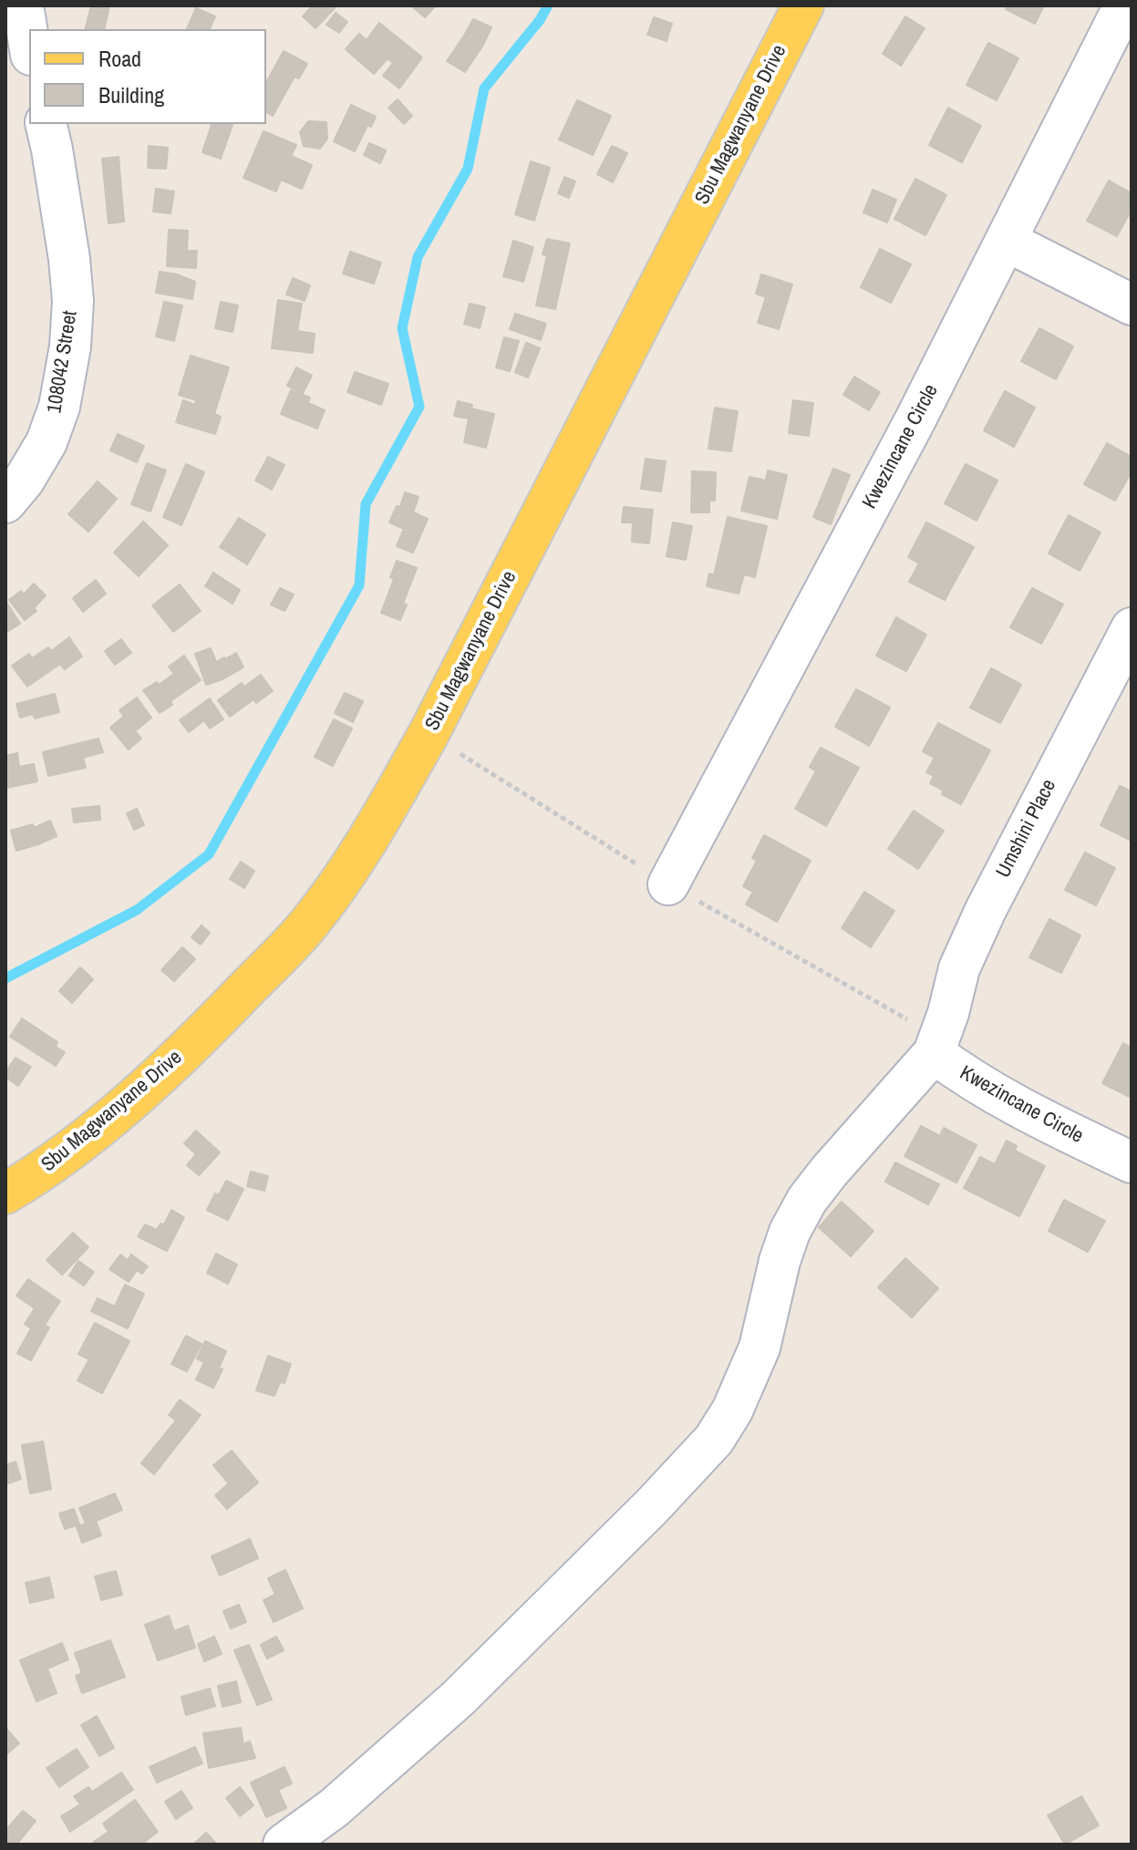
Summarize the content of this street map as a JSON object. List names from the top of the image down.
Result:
{
  "streets": {
    "main road": ["Sbu Magwanyane Drive"],
    "street": ["108042 Street", "Kwezincane Circle", "Umshini Place"]
  },
  "crossings": [
    ["Kwezincane Circle", "Umshini Place"]
  ],
  "legend": ["Road", "Building"]
}
